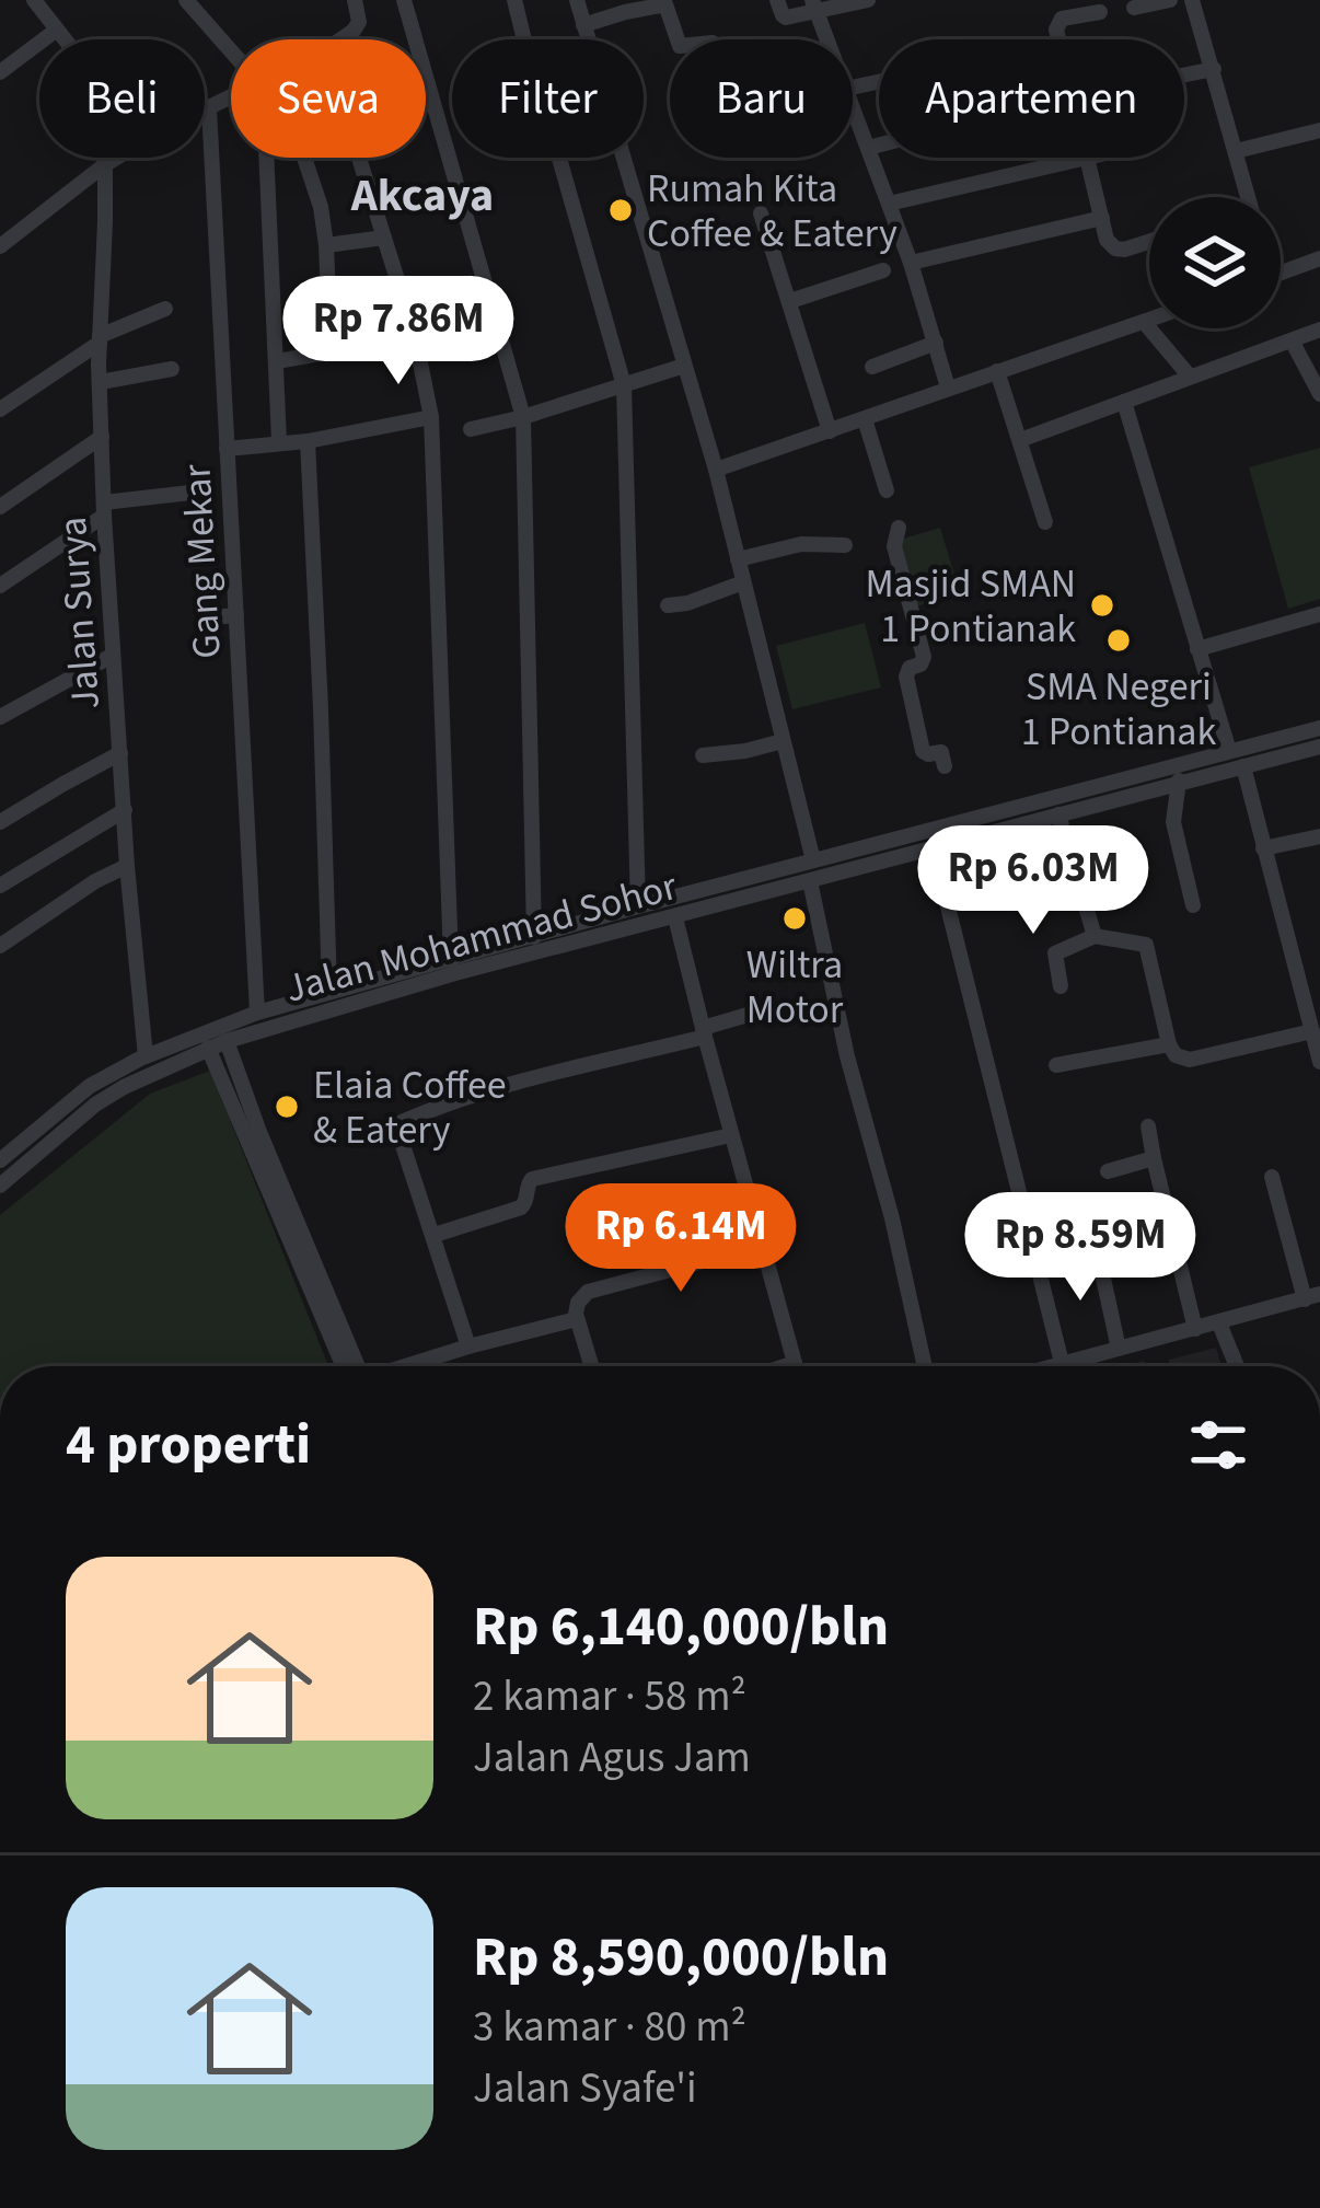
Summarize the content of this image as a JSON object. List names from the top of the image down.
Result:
{
  "streets": {
    "street": ["Gang Mekar", "Jalan Surya", "Jalan Mohammad Sohor"]
  },
  "crossings": [
    ["Gang Mekar", "Jalan Mohammad Sohor"],
    ["Jalan Surya", "Jalan Mohammad Sohor"]
  ],
  "districts": ["Akcaya"],
  "places": [
    "Rumah Kita Coffee & Eatery",
    "Masjid SMAN 1 Pontianak",
    "SMA Negeri 1 Pontianak",
    "Wiltra Motor",
    "Elaia Coffee & Eatery"
  ],
  "page": {
    "chip": [
      "Beli",
      "Sewa",
      "Filter",
      "Baru",
      "Apartemen"
    ],
    "price": [
      "Rp 7.86M",
      "Rp 6.03M",
      "Rp 6.14M",
      "Rp 8.59M"
    ],
    "heading": "4 properti",
    "list": [
      {
        "name": "Rp 6,140,000/bln",
        "note": "2 kamar · 58 m² · Jalan Agus Jam"
      },
      {
        "name": "Rp 8,590,000/bln",
        "note": "3 kamar · 80 m² · Jalan Syafe'i"
      }
    ]
  }
}
